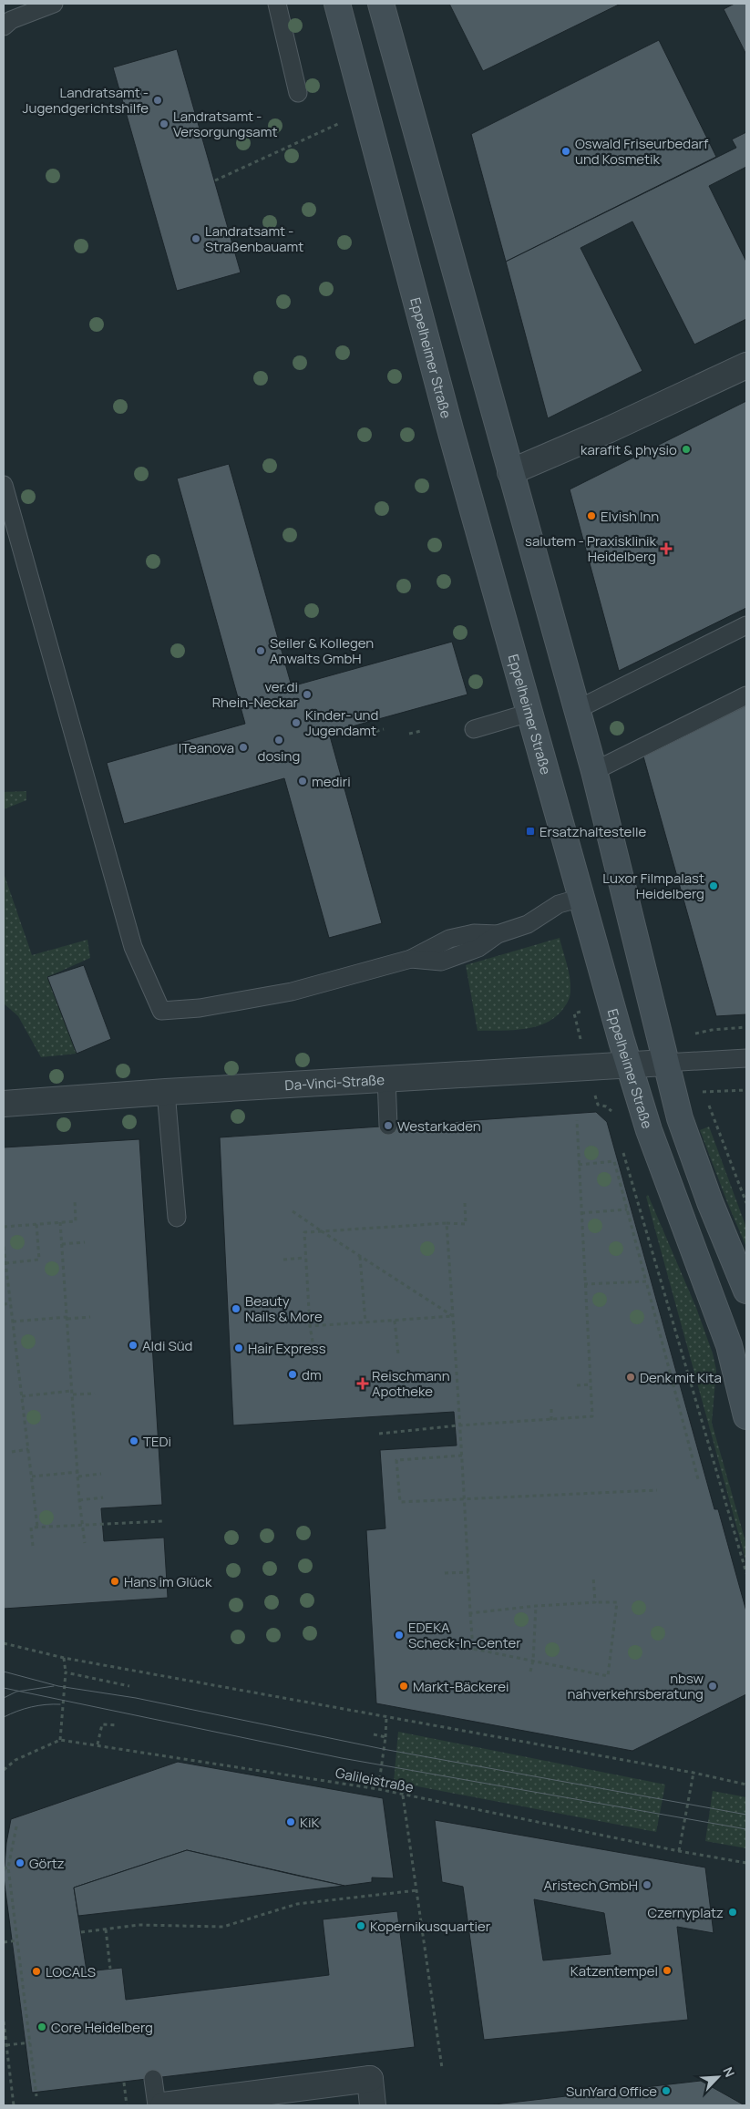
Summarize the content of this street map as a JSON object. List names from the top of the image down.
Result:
{
  "streets": {
    "main road": ["Eppelheimer Straße"],
    "street": ["Da-Vinci-Straße"],
    "path": ["Galileistraße"]
  },
  "crossings": [
    ["Eppelheimer Straße", "Da-Vinci-Straße"]
  ],
  "places": {
    "other": [
      "Landratsamt - Jugendgerichtshilfe",
      "Landratsamt - Versorgungsamt",
      "Oswald Friseurbedarf und Kosmetik",
      "Landratsamt - Straßenbauamt",
      "karafit & physio",
      "Elvish Inn",
      "Seiler & Kollegen Anwalts GmbH",
      "ver.di Rhein-Neckar",
      "Kinder- und Jugendamt",
      "dosing",
      "ITeanova",
      "mediri",
      "Luxor Filmpalast Heidelberg",
      "Westarkaden",
      "Beauty Nails & More",
      "Aldi Süd",
      "Hair Express",
      "dm",
      "Denk mit Kita",
      "TEDi",
      "Hans im Glück",
      "EDEKA Scheck-In-Center",
      "Markt-Bäckerei",
      "nbsw nahverkehrsberatung",
      "KiK",
      "Görtz",
      "Aristech GmbH",
      "Czernyplatz",
      "Kopernikusquartier",
      "Katzentempel",
      "LOCALS",
      "Core Heidelberg",
      "SunYard Office"
    ],
    "health": ["salutem - Praxisklinik Heidelberg", "Reischmann Apotheke"],
    "transit": ["Ersatzhaltestelle"]
  },
  "north": "top right"
}
